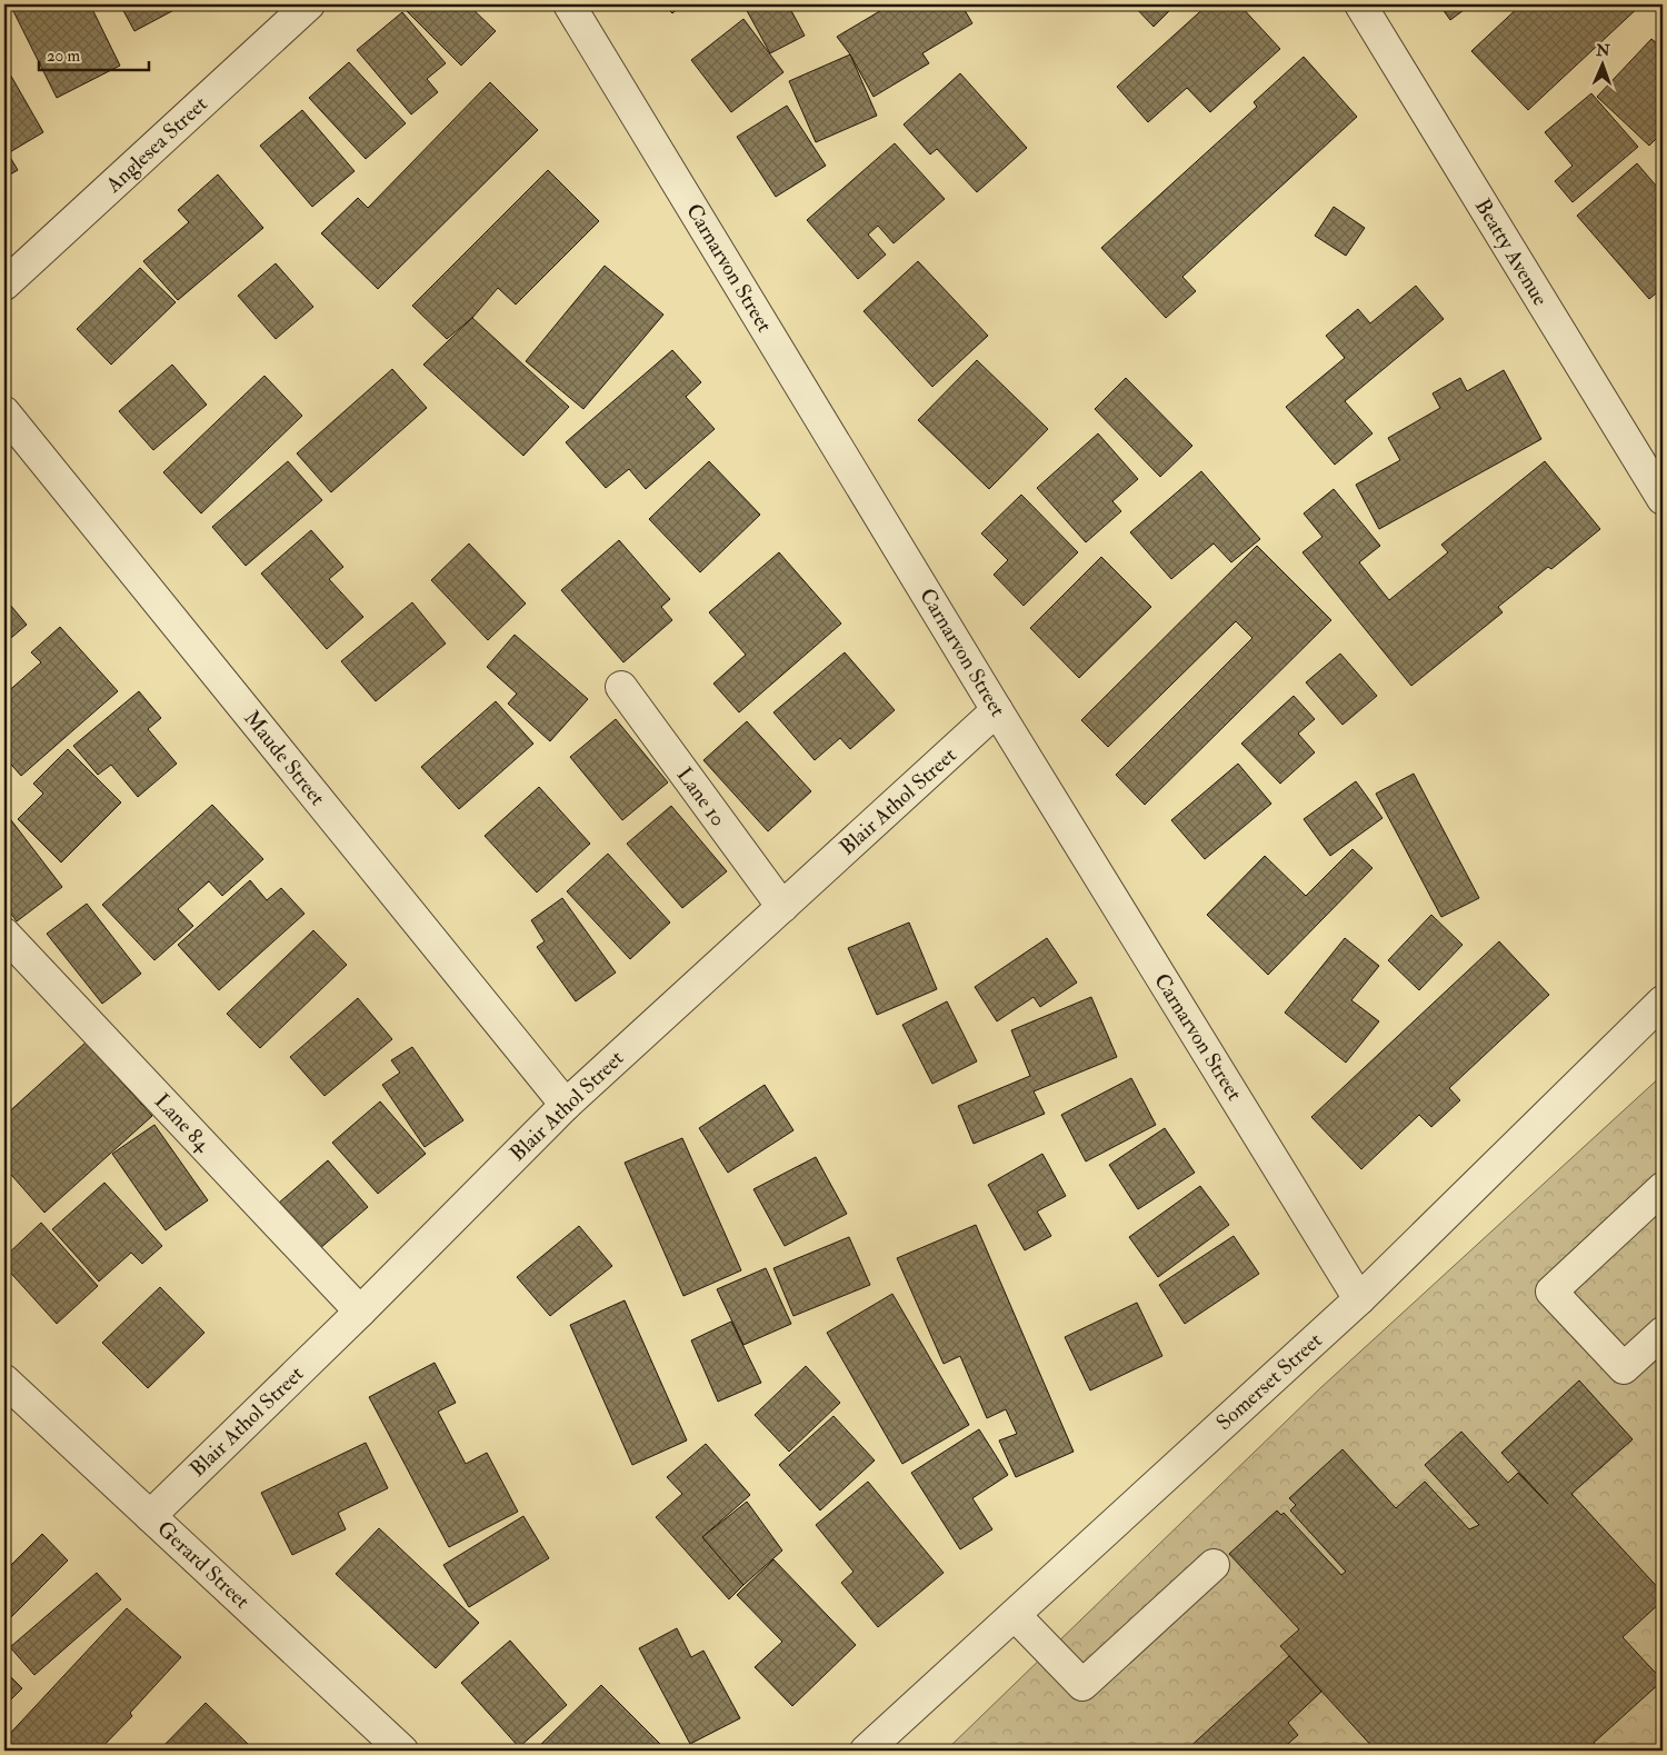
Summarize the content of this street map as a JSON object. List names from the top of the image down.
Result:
{
  "streets": {
    "street": [
      "Anglesea Street",
      "Beatty Avenue",
      "Carnarvon Street",
      "Maude Street",
      "Lane 10",
      "Blair Athol Street",
      "Lane 84",
      "Somerset Street",
      "Gerard Street"
    ]
  },
  "crossings": [
    ["Carnarvon Street", "Blair Athol Street"],
    ["Carnarvon Street", "Somerset Street"],
    ["Maude Street", "Blair Athol Street"],
    ["Lane 10", "Blair Athol Street"],
    ["Blair Athol Street", "Lane 84"],
    ["Blair Athol Street", "Gerard Street"]
  ],
  "scale_bar": "20 m",
  "north": "top"
}
